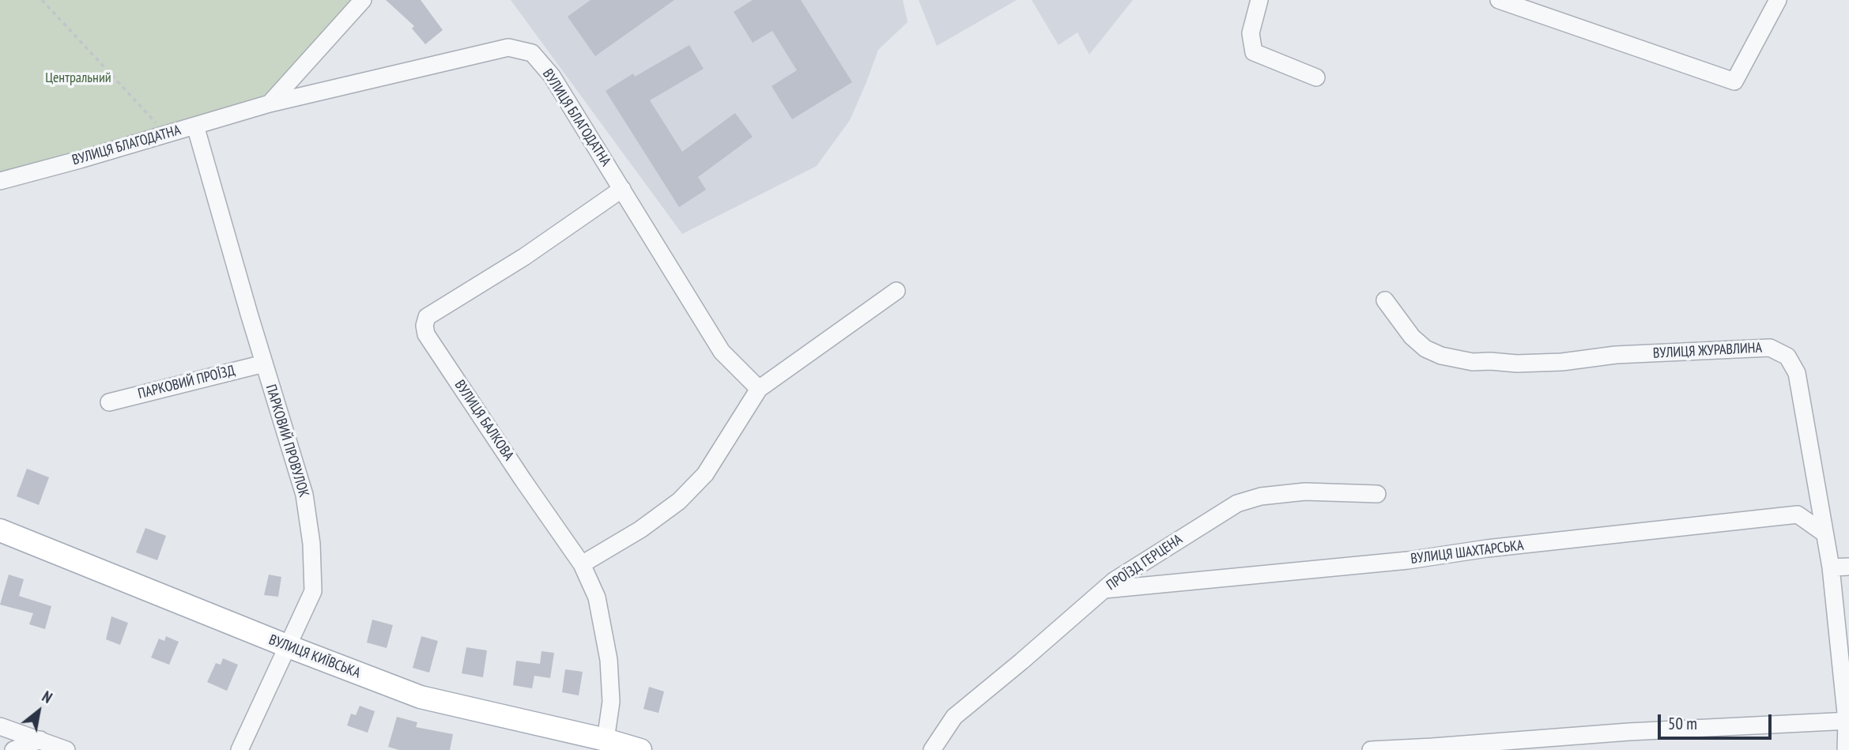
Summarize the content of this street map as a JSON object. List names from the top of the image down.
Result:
{
  "streets": {
    "main road": ["ВУЛИЦЯ КИЇВСЬКА"],
    "street": [
      "ВУЛИЦЯ БЛАГОДАТНА",
      "ВУЛИЦЯ ЖУРАВЛИНА",
      "ПАРКОВИЙ ПРОЇЗД",
      "ВУЛИЦЯ БАЛКОВА",
      "ПАРКОВИЙ ПРОВУЛОК",
      "ВУЛИЦЯ ШАХТАРСЬКА",
      "ПРОЇЗД ГЕРЦЕНА"
    ]
  },
  "crossings": [
    ["ВУЛИЦЯ БЛАГОДАТНА", "ВУЛИЦЯ БАЛКОВА"],
    ["ВУЛИЦЯ БЛАГОДАТНА", "ПАРКОВИЙ ПРОВУЛОК"],
    ["ВУЛИЦЯ ЖУРАВЛИНА", "ВУЛИЦЯ ШАХТАРСЬКА"],
    ["ПАРКОВИЙ ПРОЇЗД", "ПАРКОВИЙ ПРОВУЛОК"],
    ["ВУЛИЦЯ БАЛКОВА", "ВУЛИЦЯ КИЇВСЬКА"],
    ["ПАРКОВИЙ ПРОВУЛОК", "ВУЛИЦЯ КИЇВСЬКА"],
    ["ВУЛИЦЯ ШАХТАРСЬКА", "ПРОЇЗД ГЕРЦЕНА"]
  ],
  "parks": ["Центральний"],
  "scale_bar": "50 m",
  "north": "top right"
}
